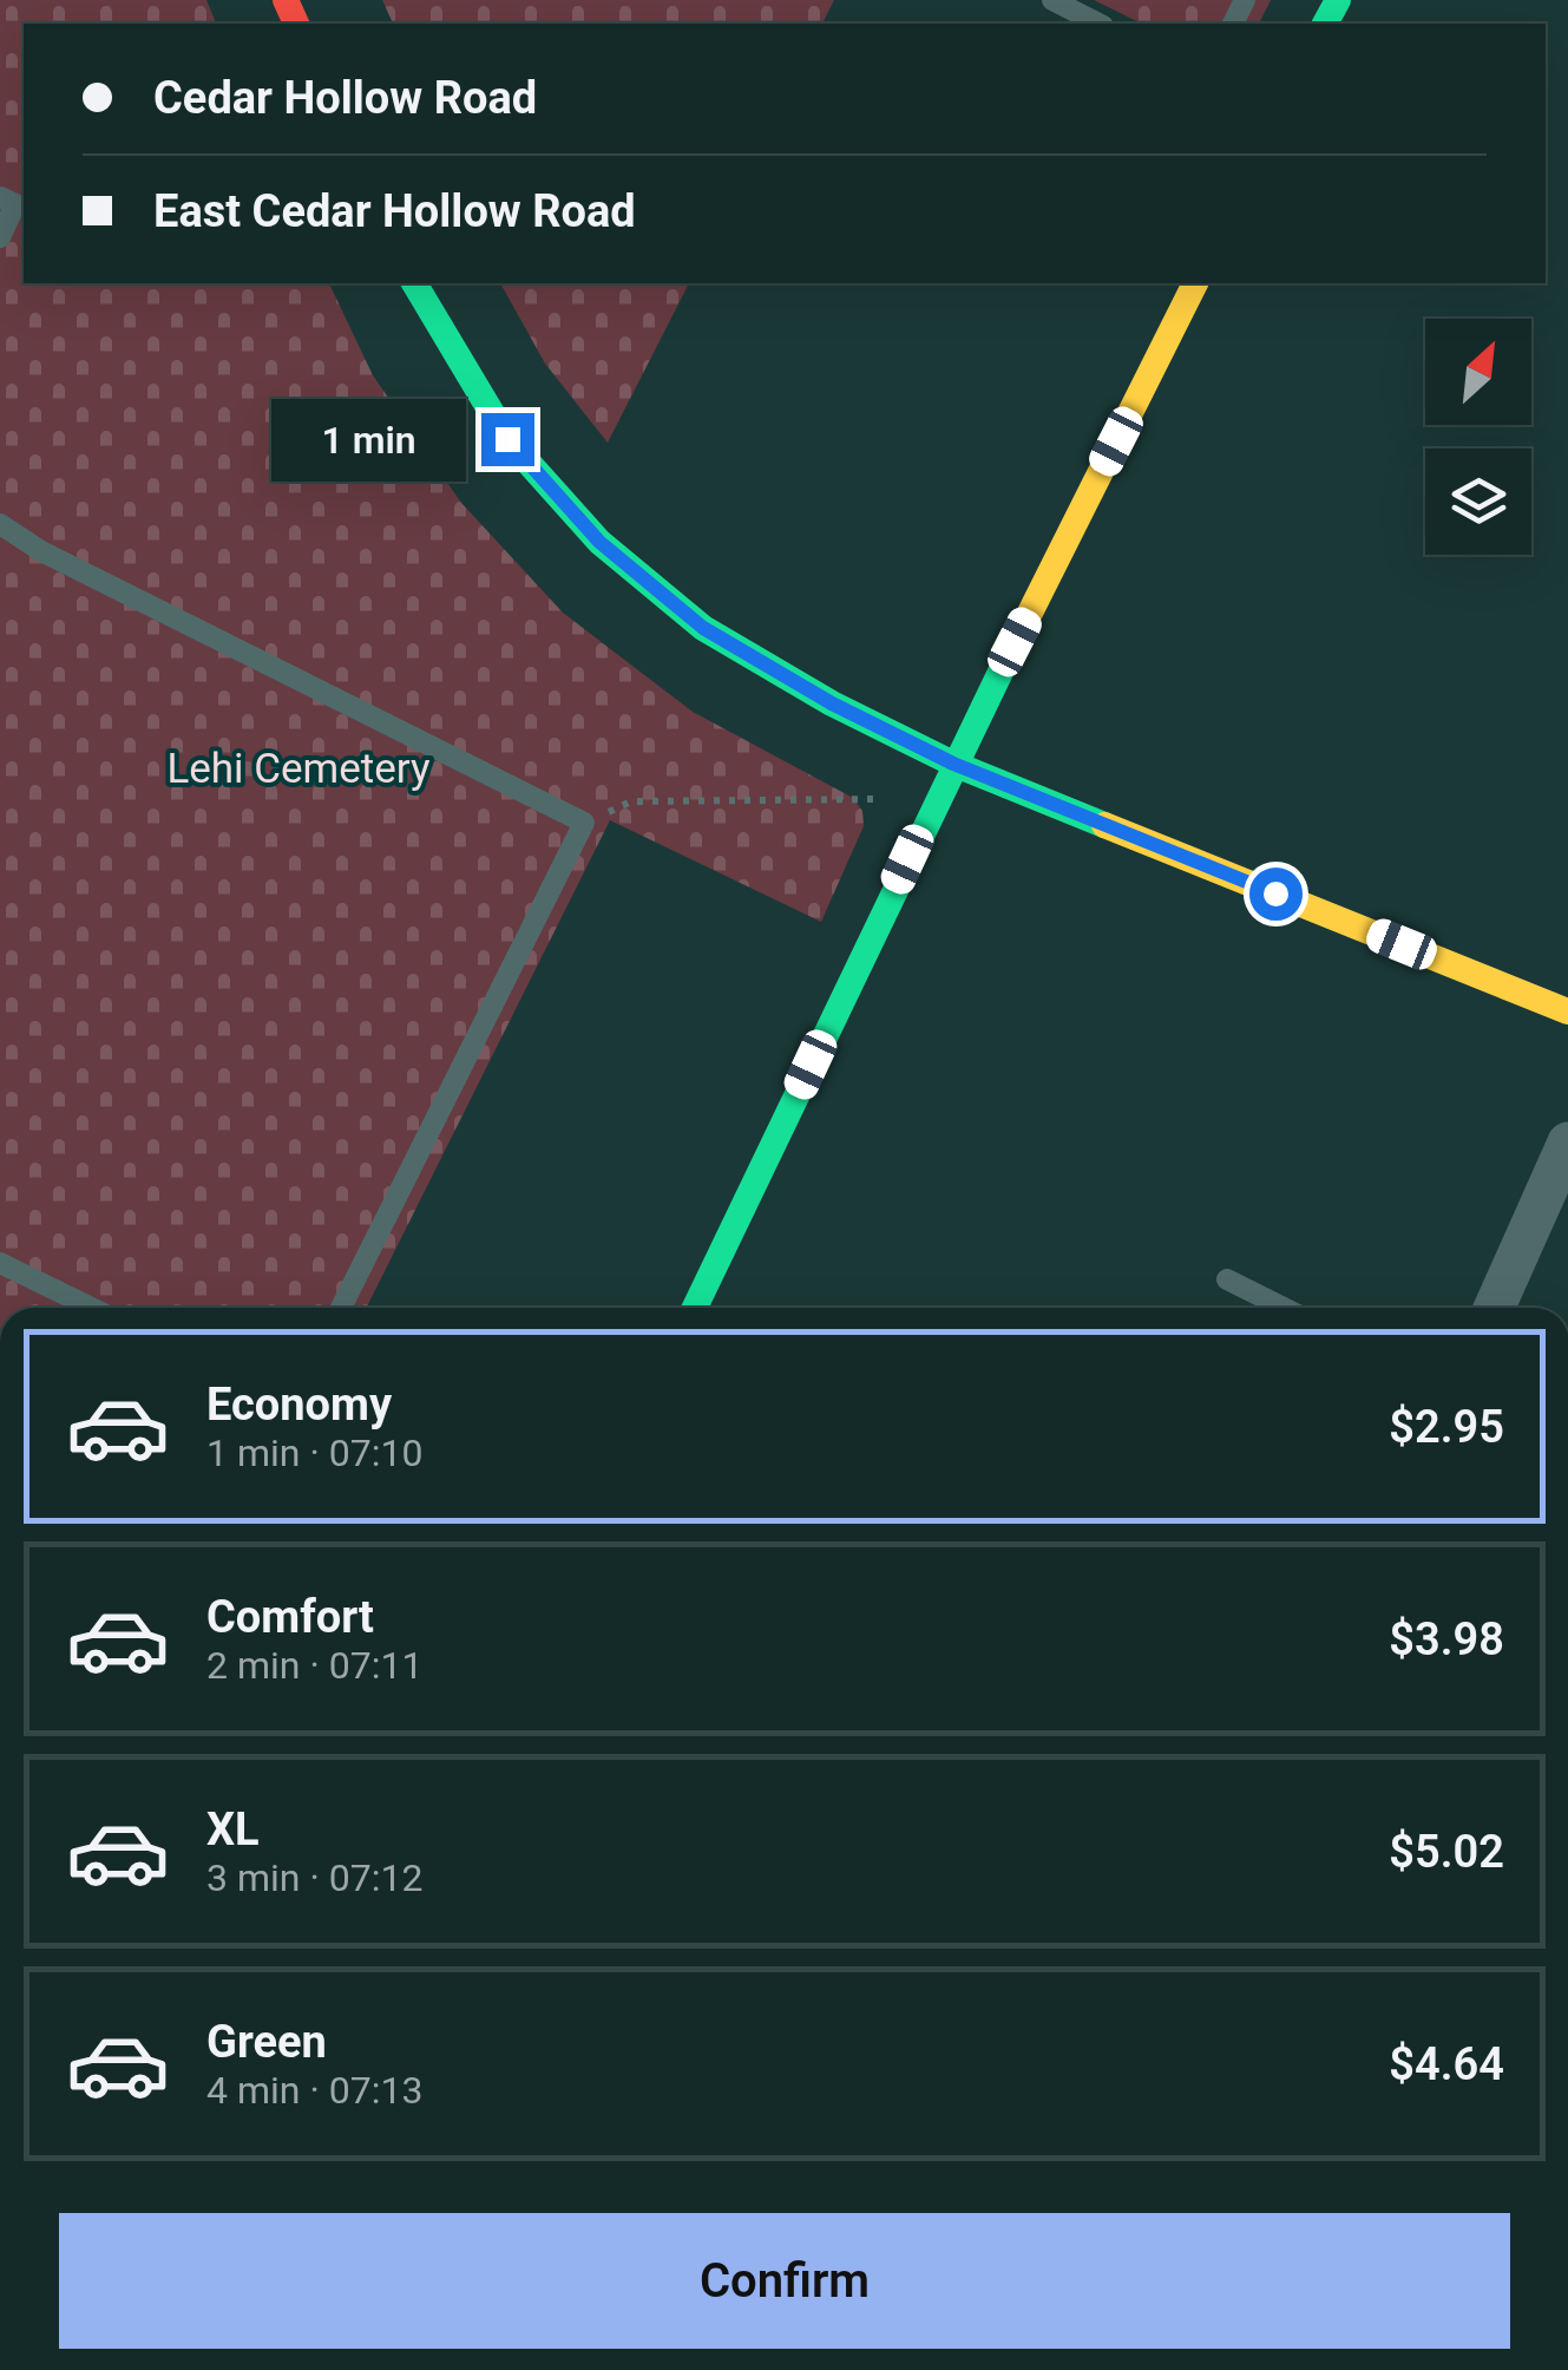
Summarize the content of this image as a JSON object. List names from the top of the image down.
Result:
{
  "parks": ["Lehi Cemetery"],
  "north": "top right",
  "page": {
    "banner": ["Cedar Hollow Road", "East Cedar Hollow Road"],
    "bubble": "1 min",
    "list": [
      {
        "name": "Economy",
        "note": "1 min · 07:10",
        "value": "$2.95"
      },
      {
        "name": "Comfort",
        "note": "2 min · 07:11",
        "value": "$3.98"
      },
      {
        "name": "XL",
        "note": "3 min · 07:12",
        "value": "$5.02"
      },
      {
        "name": "Green",
        "note": "4 min · 07:13",
        "value": "$4.64"
      }
    ],
    "buttons": "Confirm"
  }
}
